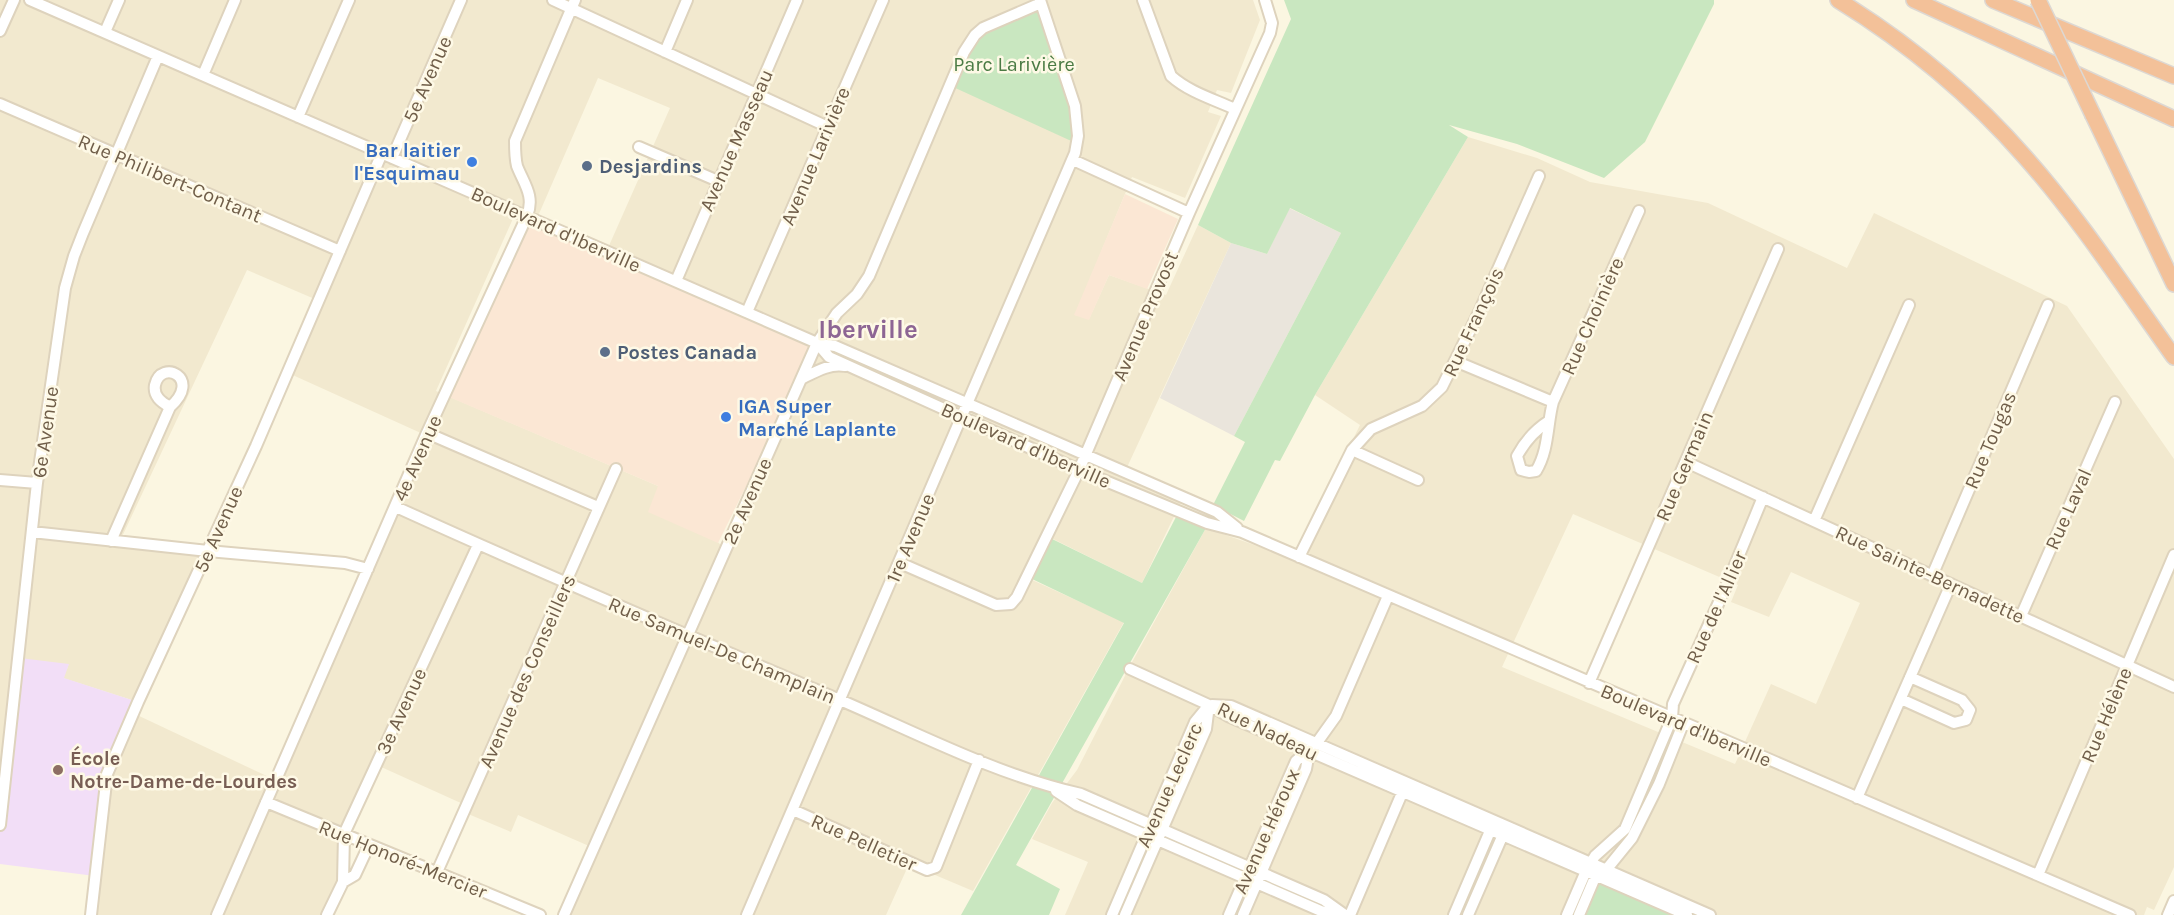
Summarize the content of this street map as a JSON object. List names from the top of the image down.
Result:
{
  "streets": {
    "street": [
      "5e Avenue",
      "Avenue Masseau",
      "Avenue Larivière",
      "Rue Philibert-Contant",
      "Boulevard d'Iberville",
      "Avenue Provost",
      "Rue Choinière",
      "Rue François",
      "6e Avenue",
      "Rue Tougas",
      "4e Avenue",
      "Rue Germain",
      "2e Avenue",
      "Rue Laval",
      "1re Avenue",
      "Rue Sainte-Bernadette",
      "Rue de l'Allier",
      "Rue Samuel-De Champlain",
      "Avenue des Conseillers",
      "3e Avenue",
      "Rue Hélène",
      "Rue Nadeau",
      "Avenue Leclerc",
      "Avenue Héroux",
      "Rue Pelletier",
      "Rue Honoré-Mercier"
    ]
  },
  "crossings": [
    ["5e Avenue", "Rue Philibert-Contant"],
    ["5e Avenue", "Boulevard d'Iberville"],
    ["Avenue Masseau", "Boulevard d'Iberville"],
    ["Avenue Larivière", "Boulevard d'Iberville"],
    ["Rue Philibert-Contant", "6e Avenue"],
    ["Boulevard d'Iberville", "Avenue Provost"],
    ["Boulevard d'Iberville", "Rue François"],
    ["Boulevard d'Iberville", "6e Avenue"],
    ["Boulevard d'Iberville", "4e Avenue"],
    ["Boulevard d'Iberville", "Rue Germain"],
    ["Boulevard d'Iberville", "2e Avenue"],
    ["Boulevard d'Iberville", "1re Avenue"],
    ["Boulevard d'Iberville", "Rue de l'Allier"],
    ["Boulevard d'Iberville", "Rue Hélène"],
    ["Boulevard d'Iberville", "Avenue Héroux"],
    ["Avenue Provost", "1re Avenue"],
    ["Rue Tougas", "Rue Sainte-Bernadette"],
    ["4e Avenue", "Rue Samuel-De Champlain"],
    ["4e Avenue", "Rue Honoré-Mercier"],
    ["Rue Germain", "Rue Sainte-Bernadette"],
    ["2e Avenue", "1re Avenue"],
    ["2e Avenue", "Rue Samuel-De Champlain"],
    ["Rue Laval", "Rue Sainte-Bernadette"],
    ["1re Avenue", "Rue Samuel-De Champlain"],
    ["1re Avenue", "Rue Pelletier"],
    ["Rue Sainte-Bernadette", "Rue de l'Allier"],
    ["Rue Sainte-Bernadette", "Rue Hélène"],
    ["Rue de l'Allier", "Rue Nadeau"],
    ["Rue Samuel-De Champlain", "Avenue des Conseillers"],
    ["Rue Samuel-De Champlain", "3e Avenue"],
    ["Rue Samuel-De Champlain", "Avenue Leclerc"],
    ["Rue Samuel-De Champlain", "Avenue Héroux"],
    ["Rue Samuel-De Champlain", "Rue Pelletier"],
    ["Avenue des Conseillers", "Rue Honoré-Mercier"],
    ["3e Avenue", "Rue Honoré-Mercier"],
    ["Rue Nadeau", "Avenue Leclerc"],
    ["Rue Nadeau", "Avenue Héroux"]
  ],
  "districts": ["Iberville"],
  "parks": ["Parc Larivière"],
  "places": [
    "Bar laitier l'Esquimau",
    "Desjardins",
    "Postes Canada",
    "IGA Super Marché Laplante",
    "École Notre-Dame-de-Lourdes"
  ]
}
